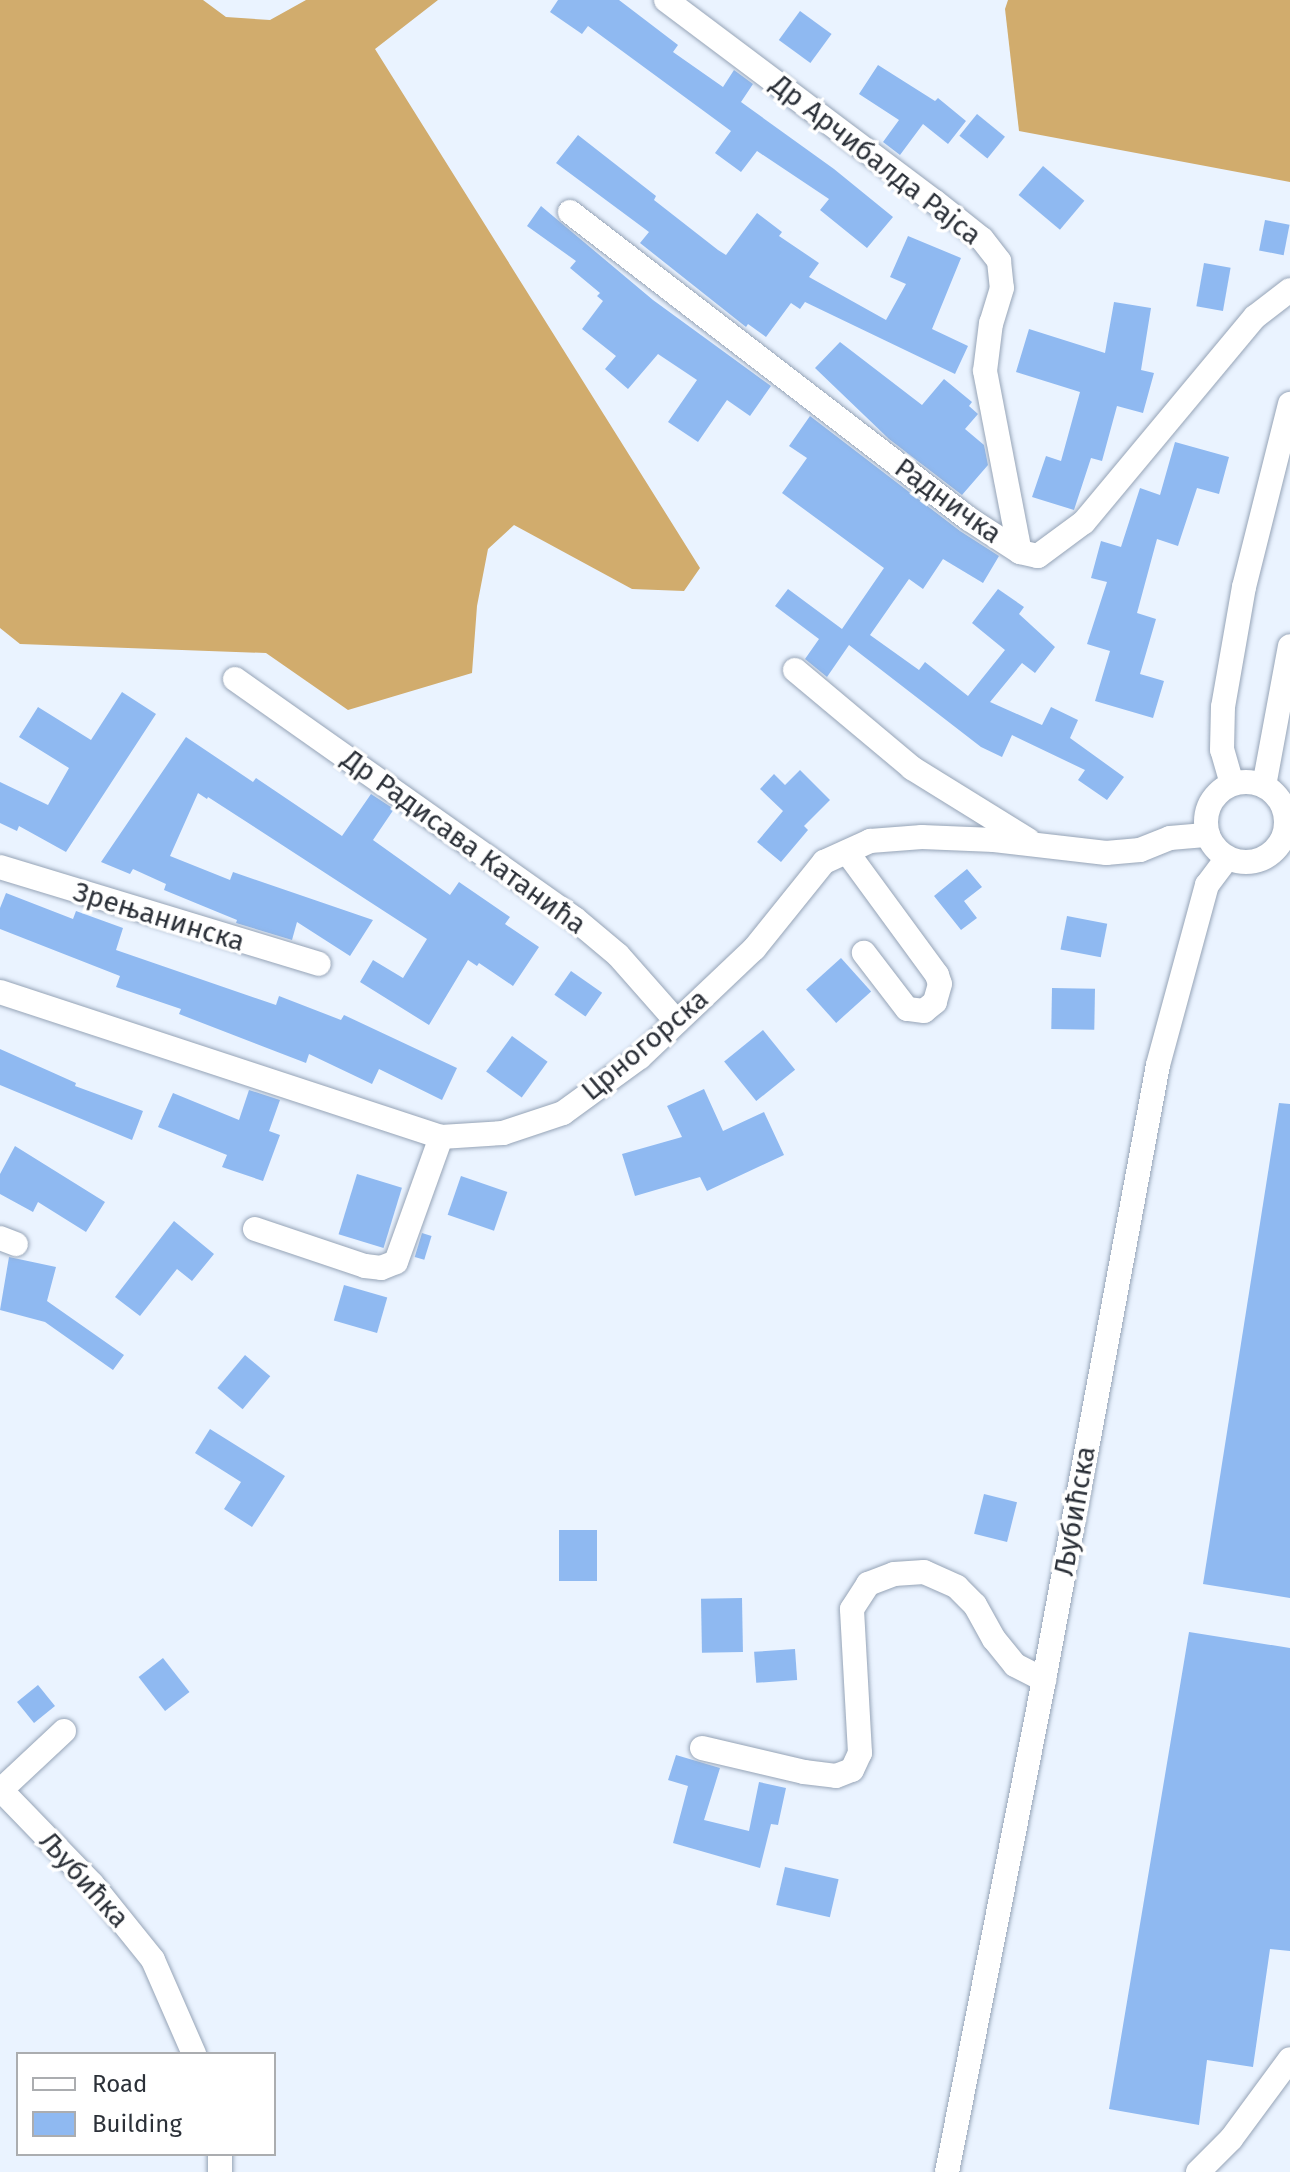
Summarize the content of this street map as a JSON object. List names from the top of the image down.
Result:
{
  "streets": {
    "street": [
      "Др Арчибалда Рајса",
      "Радничка",
      "Др Радисава Катанића",
      "Зрењанинска",
      "Црногорска",
      "Љубићска",
      "Љубићка"
    ]
  },
  "crossings": [
    ["Др Арчибалда Рајса", "Радничка"],
    ["Др Радисава Катанића", "Црногорска"],
    ["Црногорска", "Љубићска"]
  ],
  "legend": ["Road", "Building"]
}
